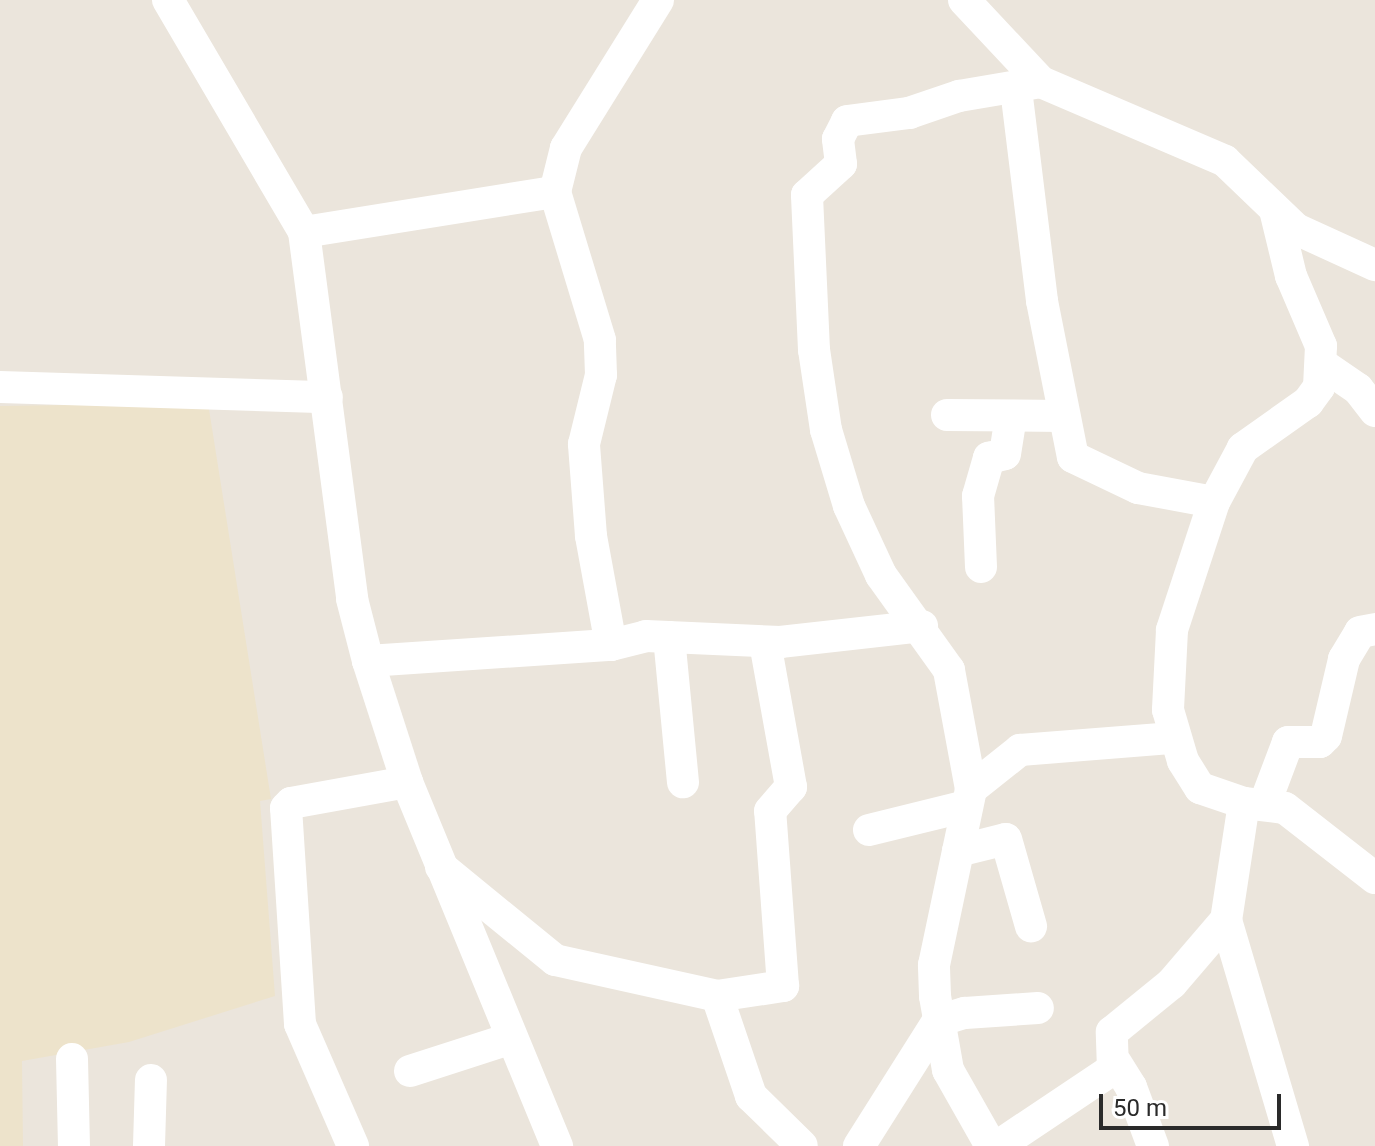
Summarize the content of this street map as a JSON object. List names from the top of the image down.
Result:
{
  "scale_bar": "50 m"
}
